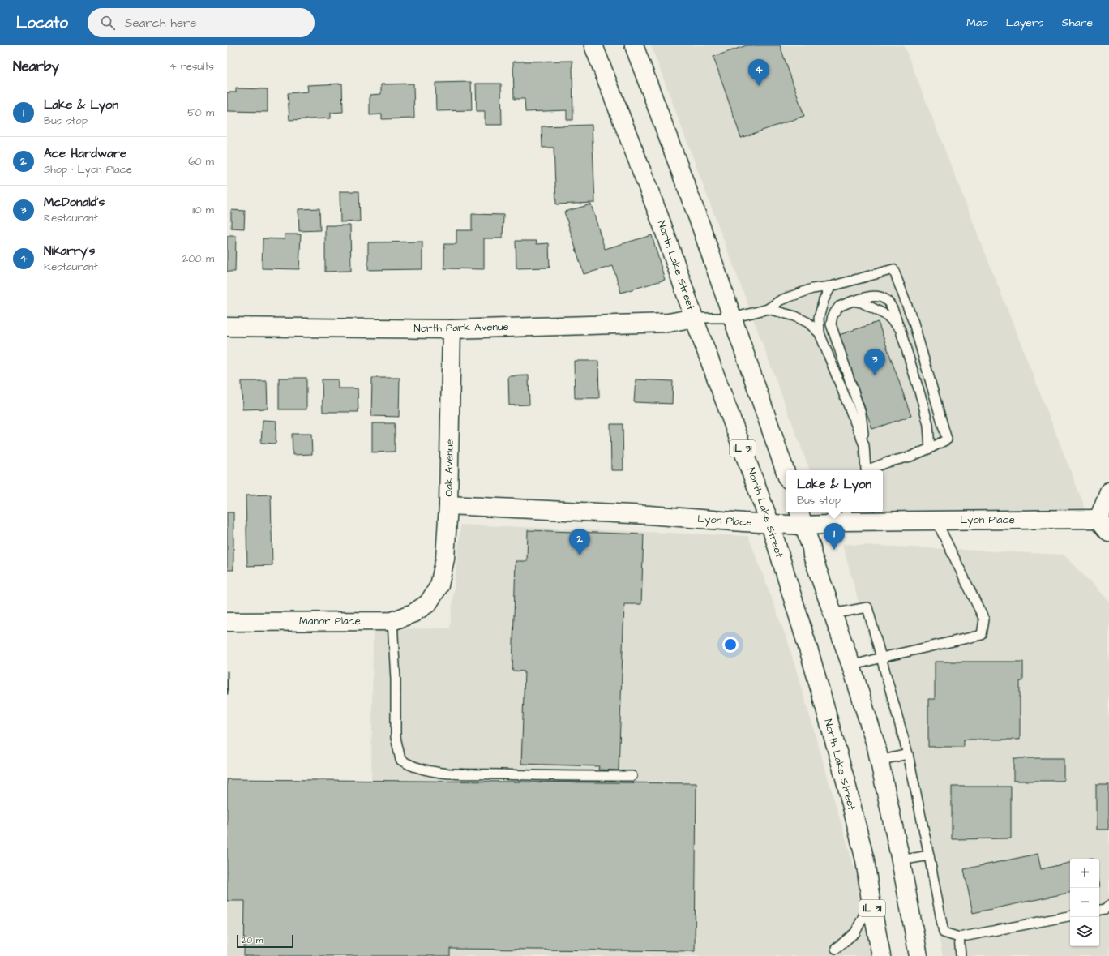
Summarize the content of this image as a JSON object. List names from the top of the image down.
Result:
{
  "streets": {
    "main road": [
      "North Lake Street",
      "North Park Avenue",
      "IL 31",
      "Oak Avenue",
      "Lyon Place",
      "Manor Place"
    ]
  },
  "crossings": [
    ["North Lake Street", "North Park Avenue"],
    ["North Lake Street", "Lyon Place"],
    ["North Park Avenue", "Oak Avenue"],
    ["Oak Avenue", "Lyon Place"],
    ["Oak Avenue", "Manor Place"]
  ],
  "scale_bar": "20 m",
  "page": {
    "header": "Locato",
    "search": "Search here",
    "nav": ["Map", "Layers", "Share"],
    "heading": ["Nearby", "4 results"],
    "pins": [
      "4",
      "3",
      "1",
      "2"
    ],
    "list": [
      {
        "mark": "1",
        "name": "Lake & Lyon",
        "note": "Bus stop",
        "value": "50 m"
      },
      {
        "mark": "2",
        "name": "Ace Hardware",
        "note": "Shop · Lyon Place",
        "value": "60 m"
      },
      {
        "mark": "3",
        "name": "McDonald's",
        "note": "Restaurant",
        "value": "110 m"
      },
      {
        "mark": "4",
        "name": "Nikarry's",
        "note": "Restaurant",
        "value": "200 m"
      }
    ],
    "popup": ["Lake & Lyon", "Bus stop"],
    "map_buttons": ["+", "−"],
    "scale": "20 m"
  }
}
